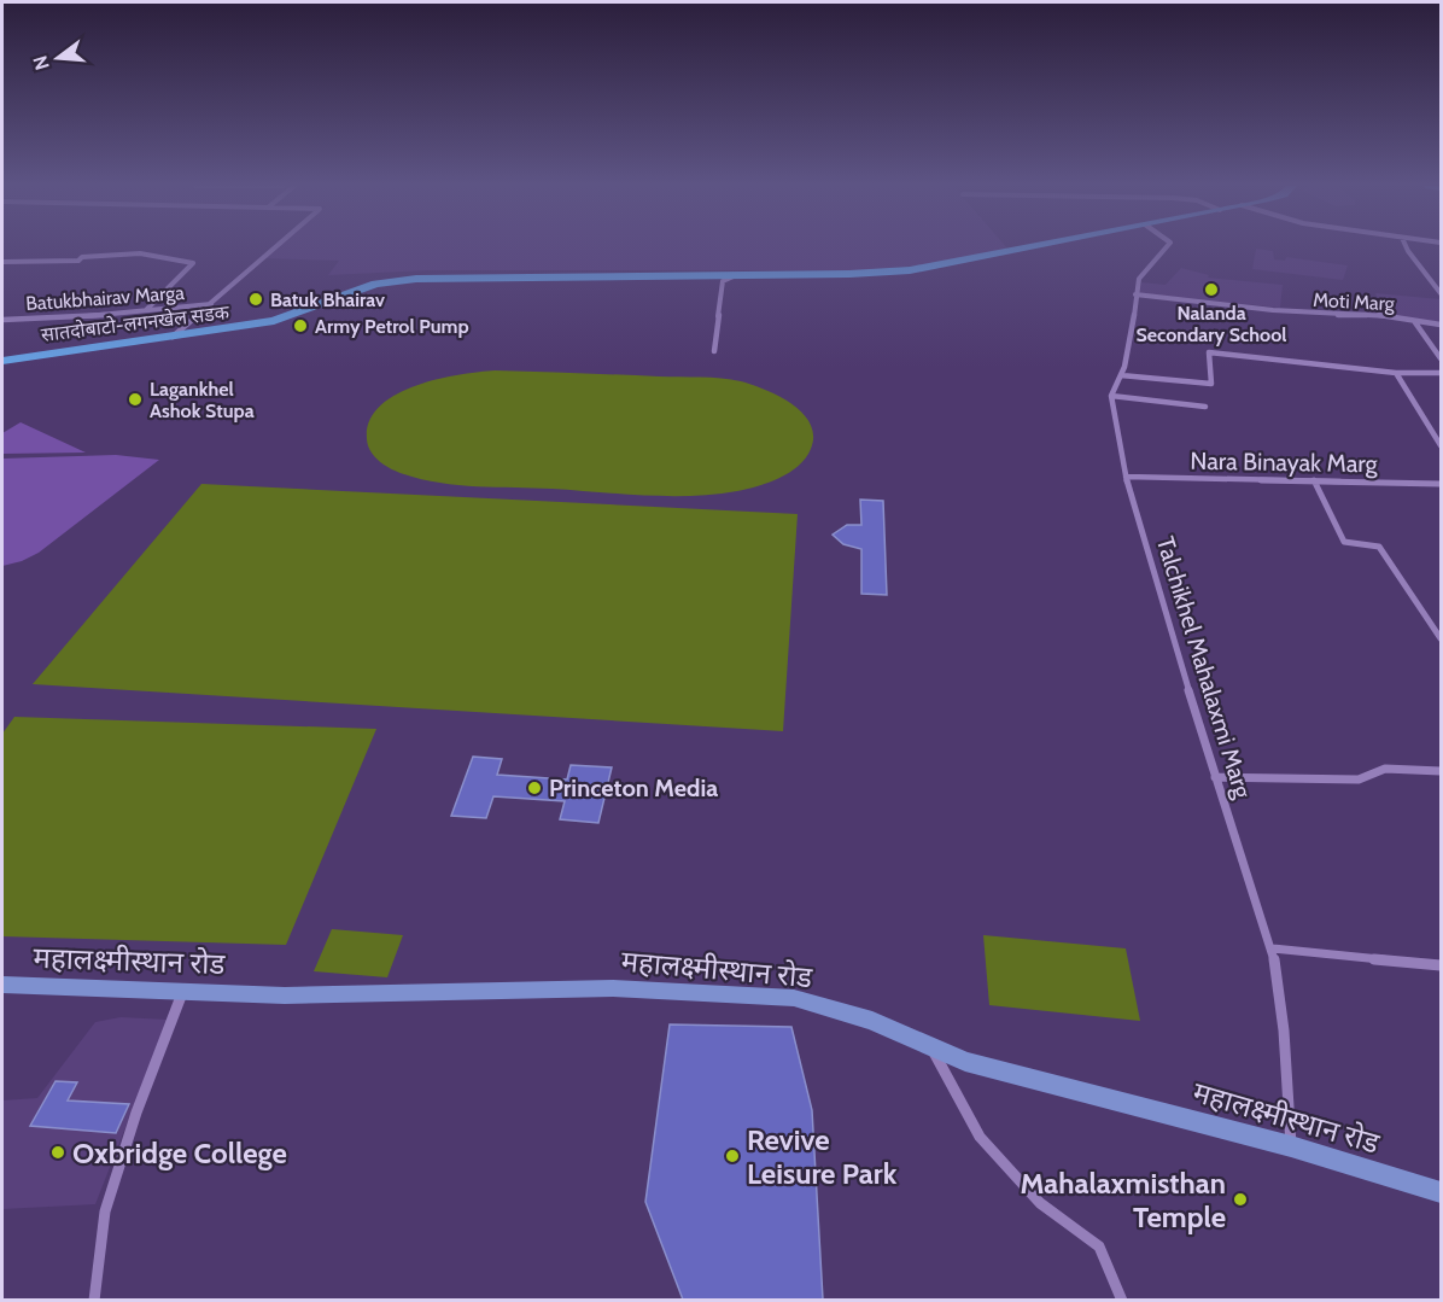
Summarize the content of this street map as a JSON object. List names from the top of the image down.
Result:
{
  "streets": {
    "main road": ["सातदोबाटो-लगनखेल सडक"],
    "street": [
      "Batukbhairav Marga",
      "Moti Marg",
      "Nara Binayak Marg",
      "Talchikhel Mahalaxmi Marg",
      "महालक्ष्मीस्थान रोड"
    ]
  },
  "crossings": [
    ["Nara Binayak Marg", "Talchikhel Mahalaxmi Marg"],
    ["Talchikhel Mahalaxmi Marg", "महालक्ष्मीस्थान रोड"]
  ],
  "places": [
    "Nalanda Secondary School",
    "Batuk Bhairav",
    "Army Petrol Pump",
    "Lagankhel Ashok Stupa",
    "Princeton Media",
    "Oxbridge College",
    "Revive Leisure Park",
    "Mahalaxmisthan Temple"
  ],
  "north": "left"
}
